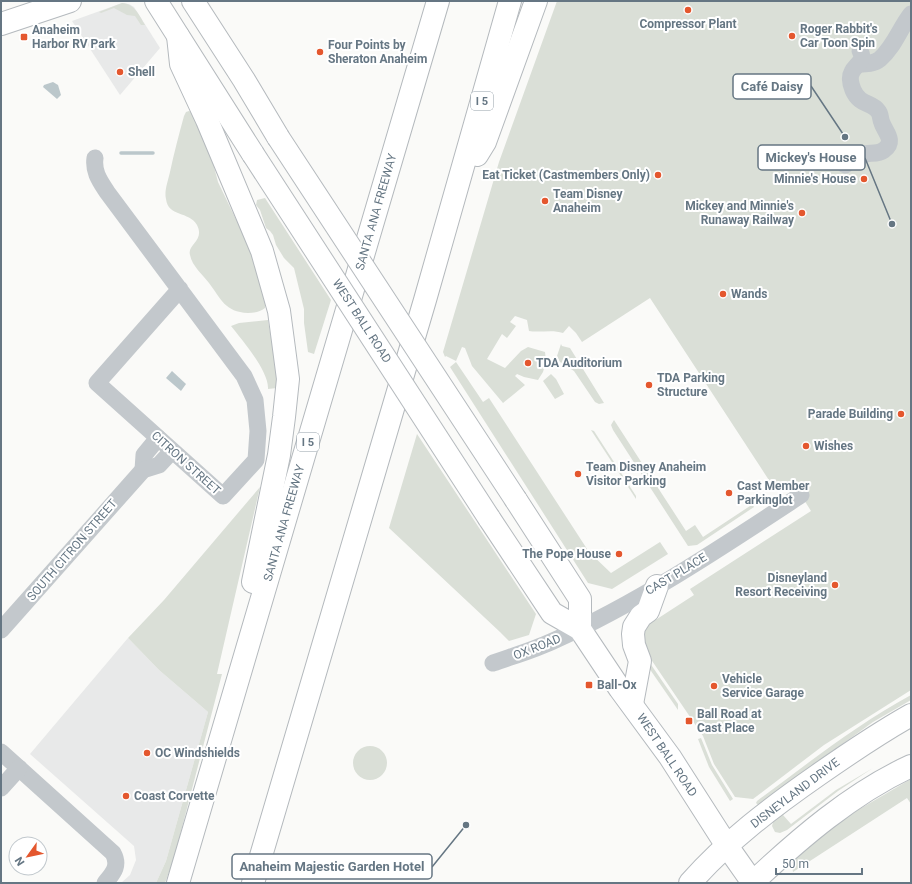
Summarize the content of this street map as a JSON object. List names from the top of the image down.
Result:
{
  "streets": {
    "main road": [
      "I 5",
      "SANTA ANA FREEWAY",
      "WEST BALL ROAD",
      "DISNEYLAND DRIVE"
    ],
    "street": [
      "CITRON STREET",
      "SOUTH CITRON STREET",
      "CAST PLACE",
      "OX ROAD"
    ]
  },
  "crossings": [
    ["WEST BALL ROAD", "CAST PLACE"],
    ["WEST BALL ROAD", "OX ROAD"],
    ["WEST BALL ROAD", "DISNEYLAND DRIVE"],
    ["CITRON STREET", "SOUTH CITRON STREET"],
    ["CAST PLACE", "OX ROAD"]
  ],
  "places": {
    "other": [
      "Compressor Plant",
      "Roger Rabbit's Car Toon Spin",
      "Four Points by Sheraton Anaheim",
      "Shell",
      "Café Daisy",
      "Eat Ticket (Castmembers Only)",
      "Minnie's House",
      "Team Disney Anaheim",
      "Mickey and Minnie's Runaway Railway",
      "Mickey's House",
      "Wands",
      "TDA Auditorium",
      "TDA Parking Structure",
      "Parade Building",
      "Wishes",
      "Team Disney Anaheim Visitor Parking",
      "Cast Member Parkinglot",
      "The Pope House",
      "Disneyland Resort Receiving",
      "Vehicle Service Garage",
      "OC Windshields",
      "Coast Corvette",
      "Anaheim Majestic Garden Hotel"
    ],
    "transit": ["Anaheim Harbor RV Park", "Ball-Ox", "Ball Road at Cast Place"]
  },
  "scale_bar": "50 m",
  "north": "bottom left"
}
